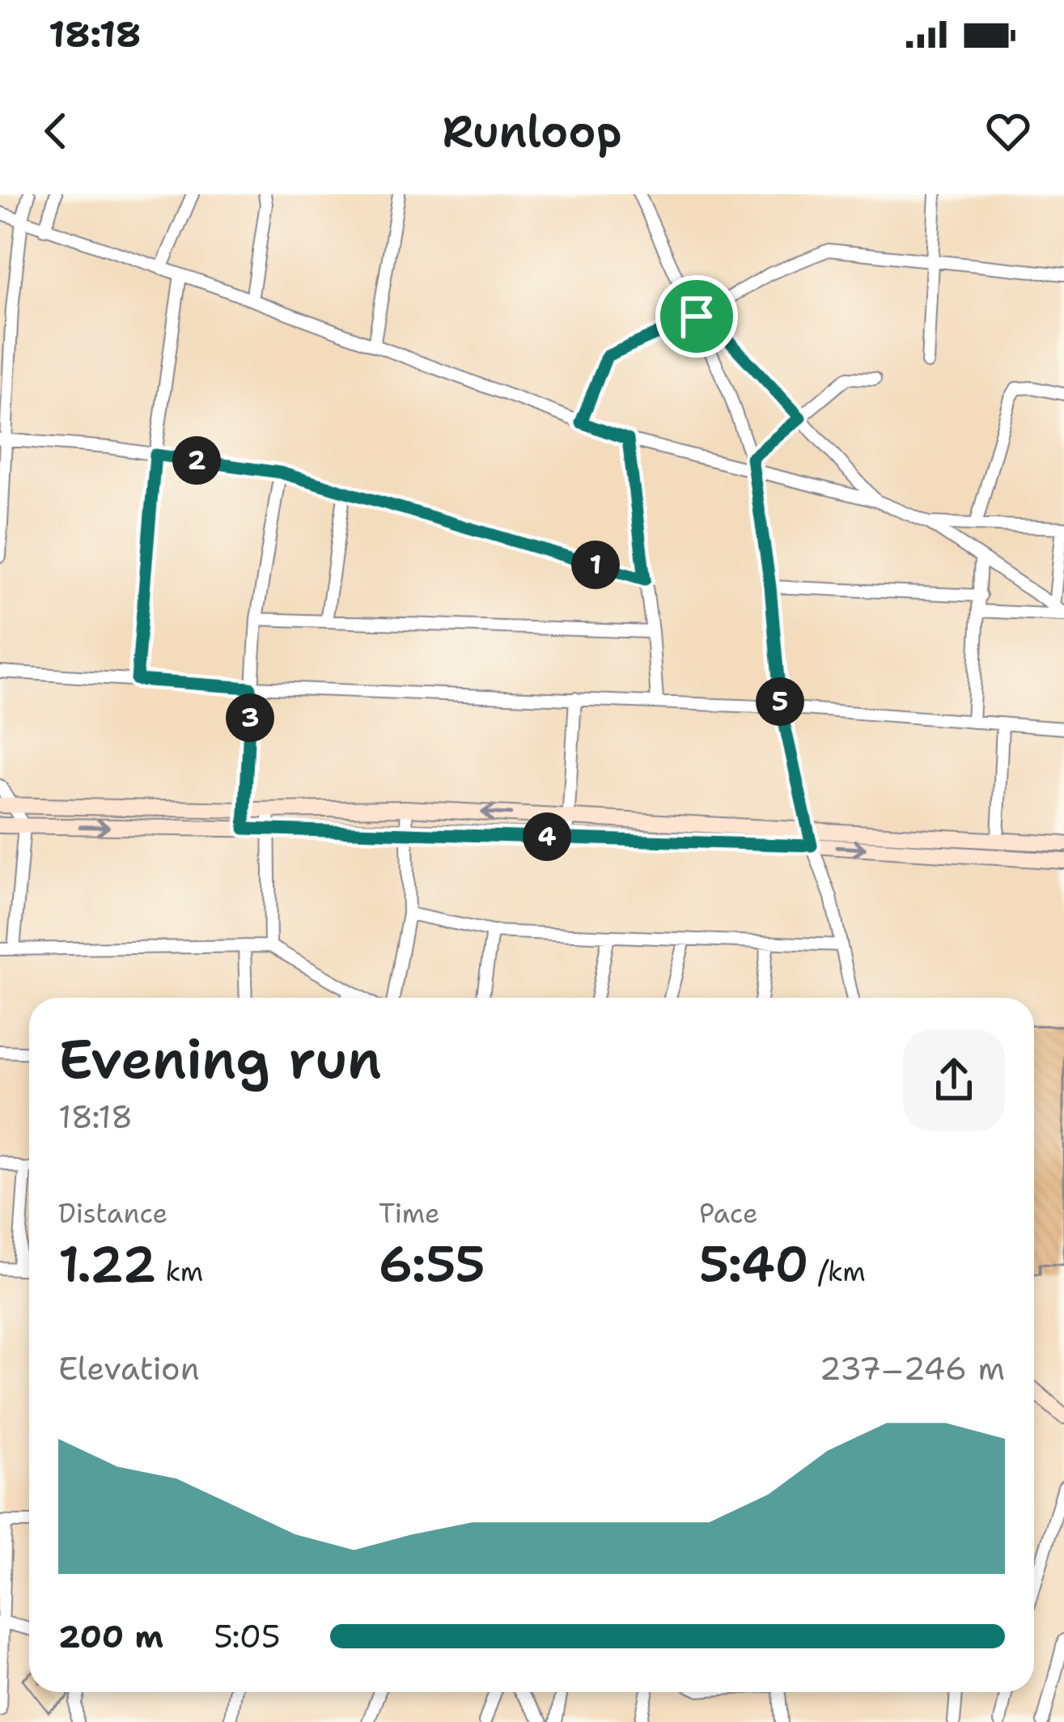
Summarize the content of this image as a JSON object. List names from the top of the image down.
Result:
{
  "page": {
    "status": "18:18",
    "header": "Runloop",
    "pins": [
      "2",
      "1",
      "5",
      "3",
      "4"
    ],
    "heading": ["Evening run", "18:18"],
    "stats": [
      ["Distance", "1.22 km"],
      ["Time", "6:55"],
      ["Pace", "5:40 /km"]
    ],
    "chart": ["Elevation", "237–246 m"],
    "list": [
      {
        "name": "200 m",
        "note": "5:05"
      }
    ]
  }
}
